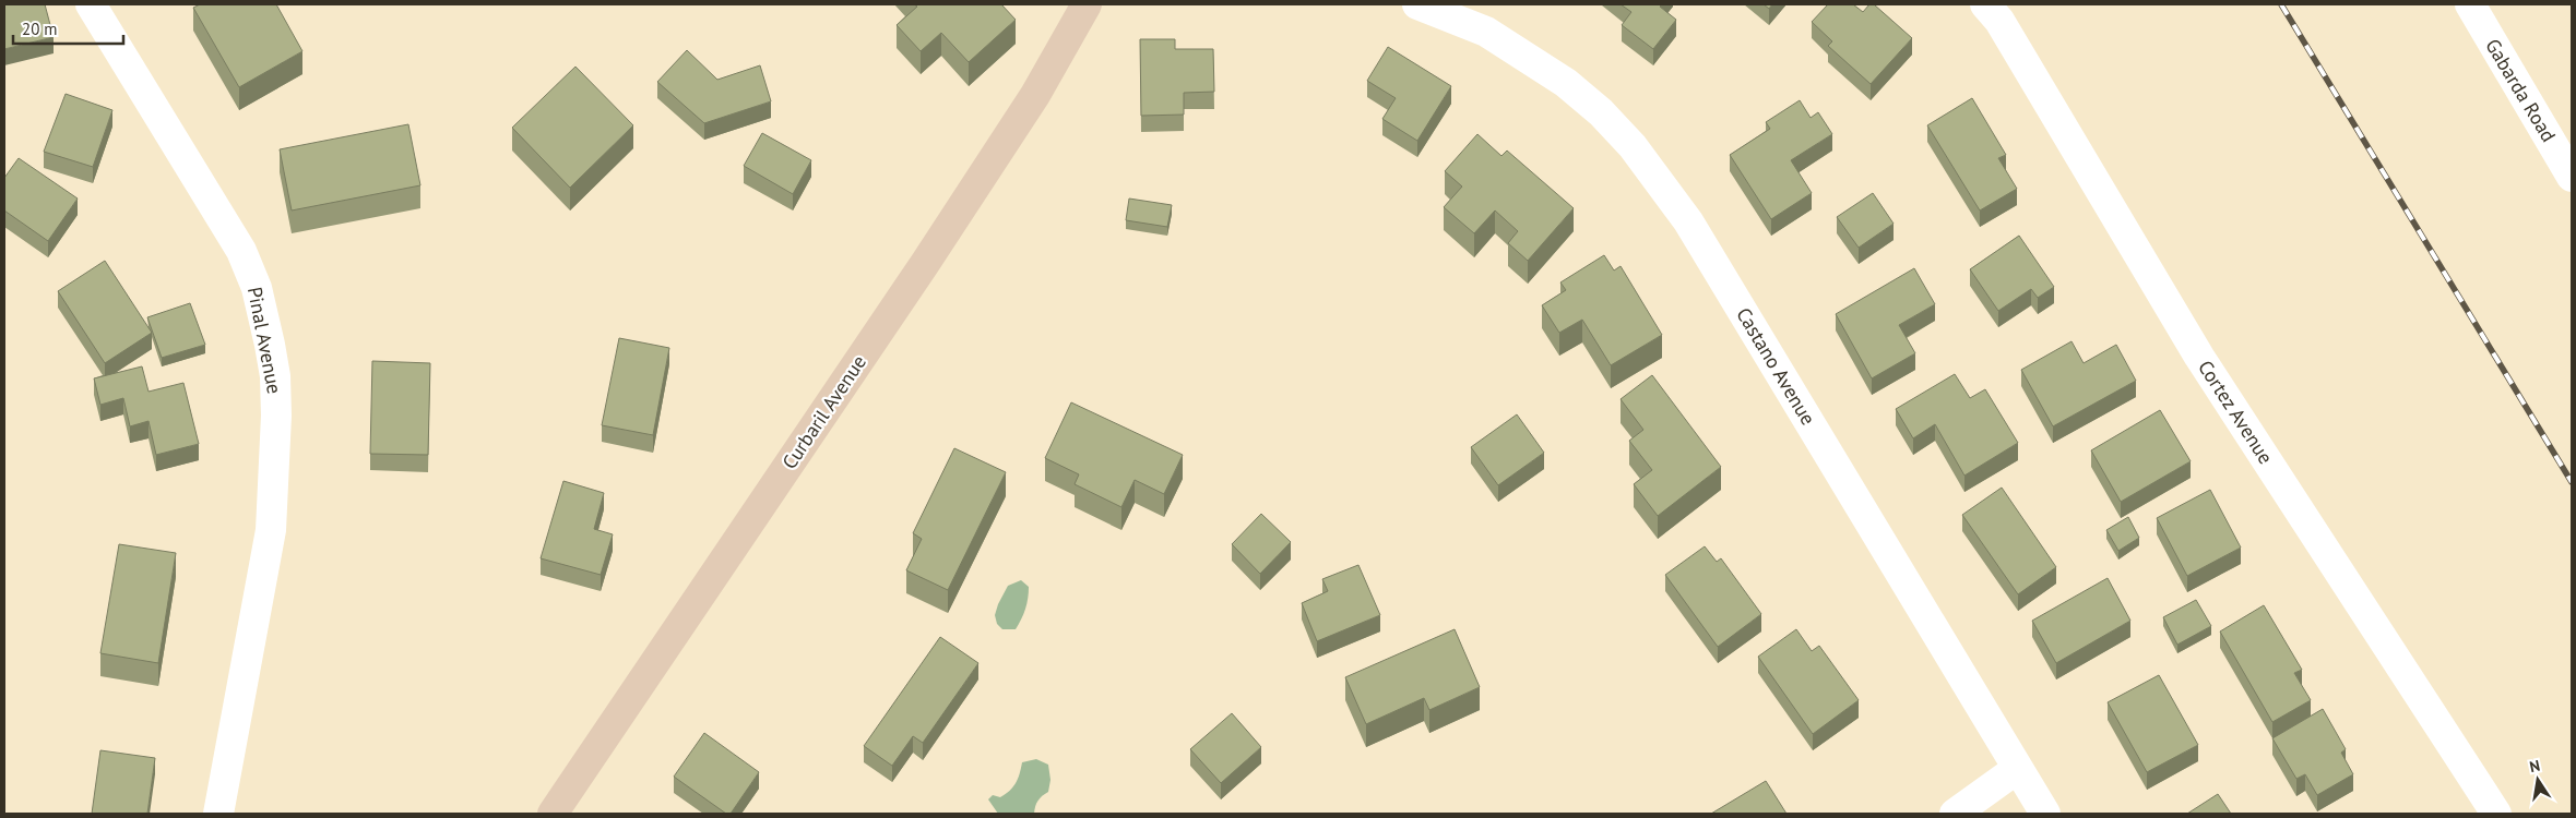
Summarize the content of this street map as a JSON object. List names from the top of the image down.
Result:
{
  "streets": {
    "street": [
      "Gabarda Road",
      "Pinal Avenue",
      "Castano Avenue",
      "Curbaril Avenue",
      "Cortez Avenue"
    ]
  },
  "scale_bar": "20 m",
  "north": "top"
}
